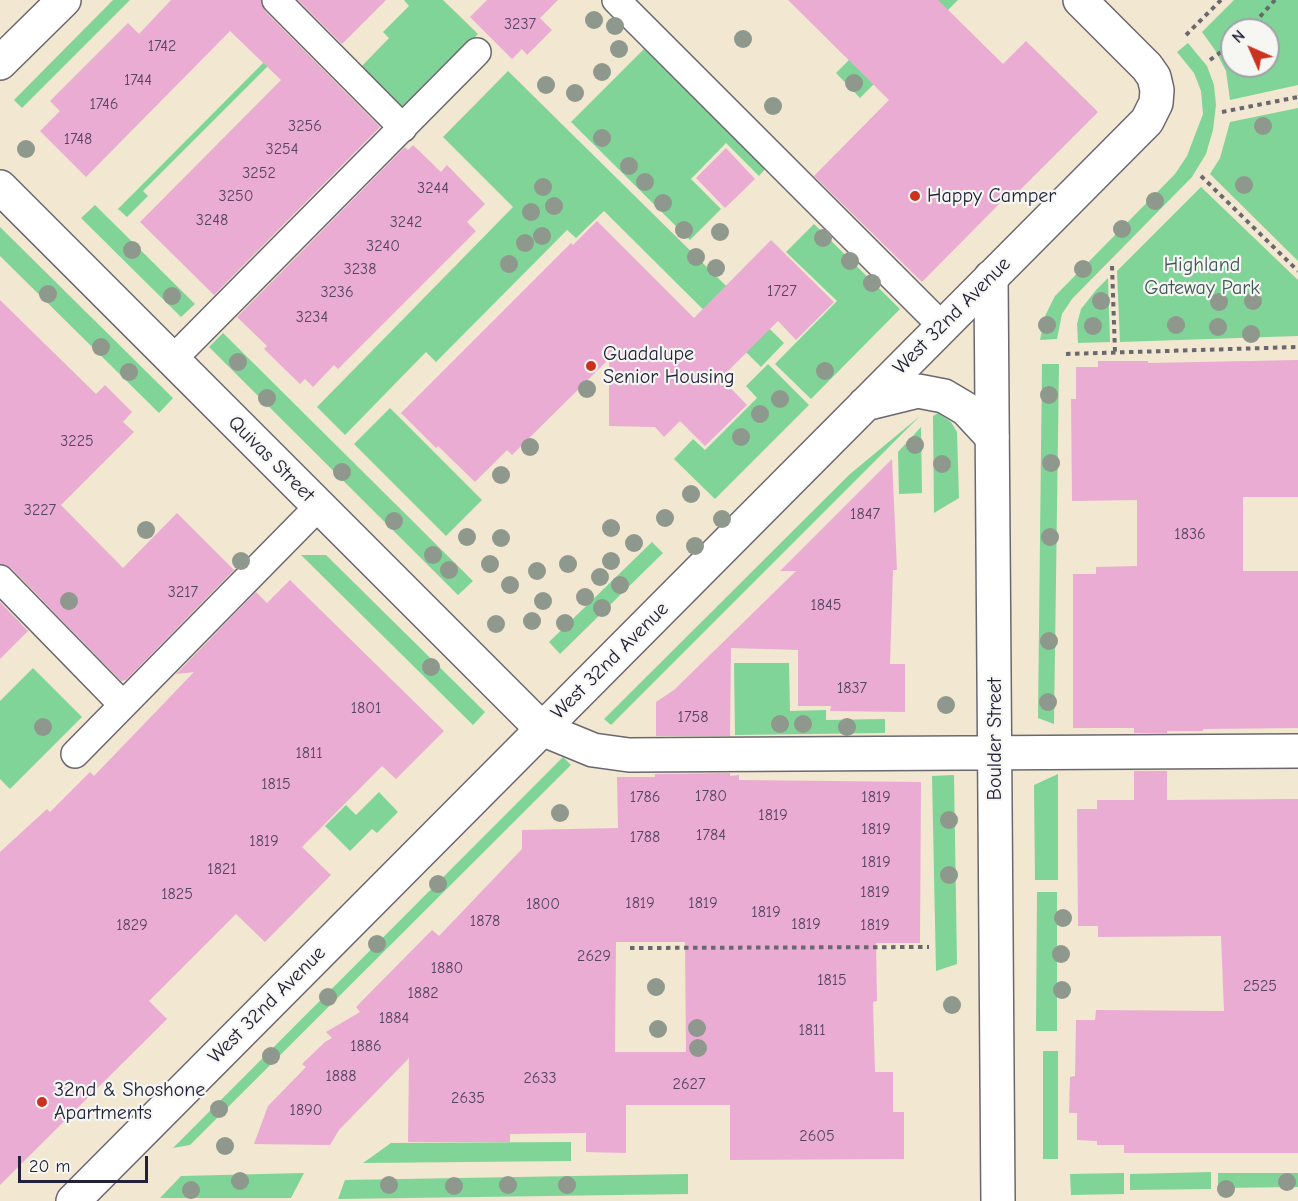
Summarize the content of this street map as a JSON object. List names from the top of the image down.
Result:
{
  "streets": {
    "street": ["West 32nd Avenue", "Quivas Street", "Boulder Street"]
  },
  "crossings": [
    ["West 32nd Avenue", "Quivas Street"],
    ["West 32nd Avenue", "Boulder Street"]
  ],
  "parks": ["Highland Gateway Park"],
  "places": ["Happy Camper", "Guadalupe Senior Housing", "32nd & Shoshone Apartments"],
  "house_numbers": [
    "3237",
    "1742",
    "1744",
    "1746",
    "3256",
    "1748",
    "3254",
    "3252",
    "3244",
    "3250",
    "3248",
    "3242",
    "3240",
    "3238",
    "1727",
    "3236",
    "3234",
    "3225",
    "3227",
    "1847",
    "1836",
    "3217",
    "1845",
    "1837",
    "1801",
    "1758",
    "1811",
    "1815",
    "1780",
    "1786",
    "1819",
    "1819",
    "1819",
    "1784",
    "1788",
    "1819",
    "1819",
    "1821",
    "1819",
    "1825",
    "1819",
    "1819",
    "1800",
    "1819",
    "1878",
    "1819",
    "1829",
    "1819",
    "2629",
    "1880",
    "1815",
    "2525",
    "1882",
    "1884",
    "1811",
    "1886",
    "1888",
    "2633",
    "2627",
    "2635",
    "1890",
    "2605"
  ],
  "scale_bar": "20 m",
  "north": "top left"
}
